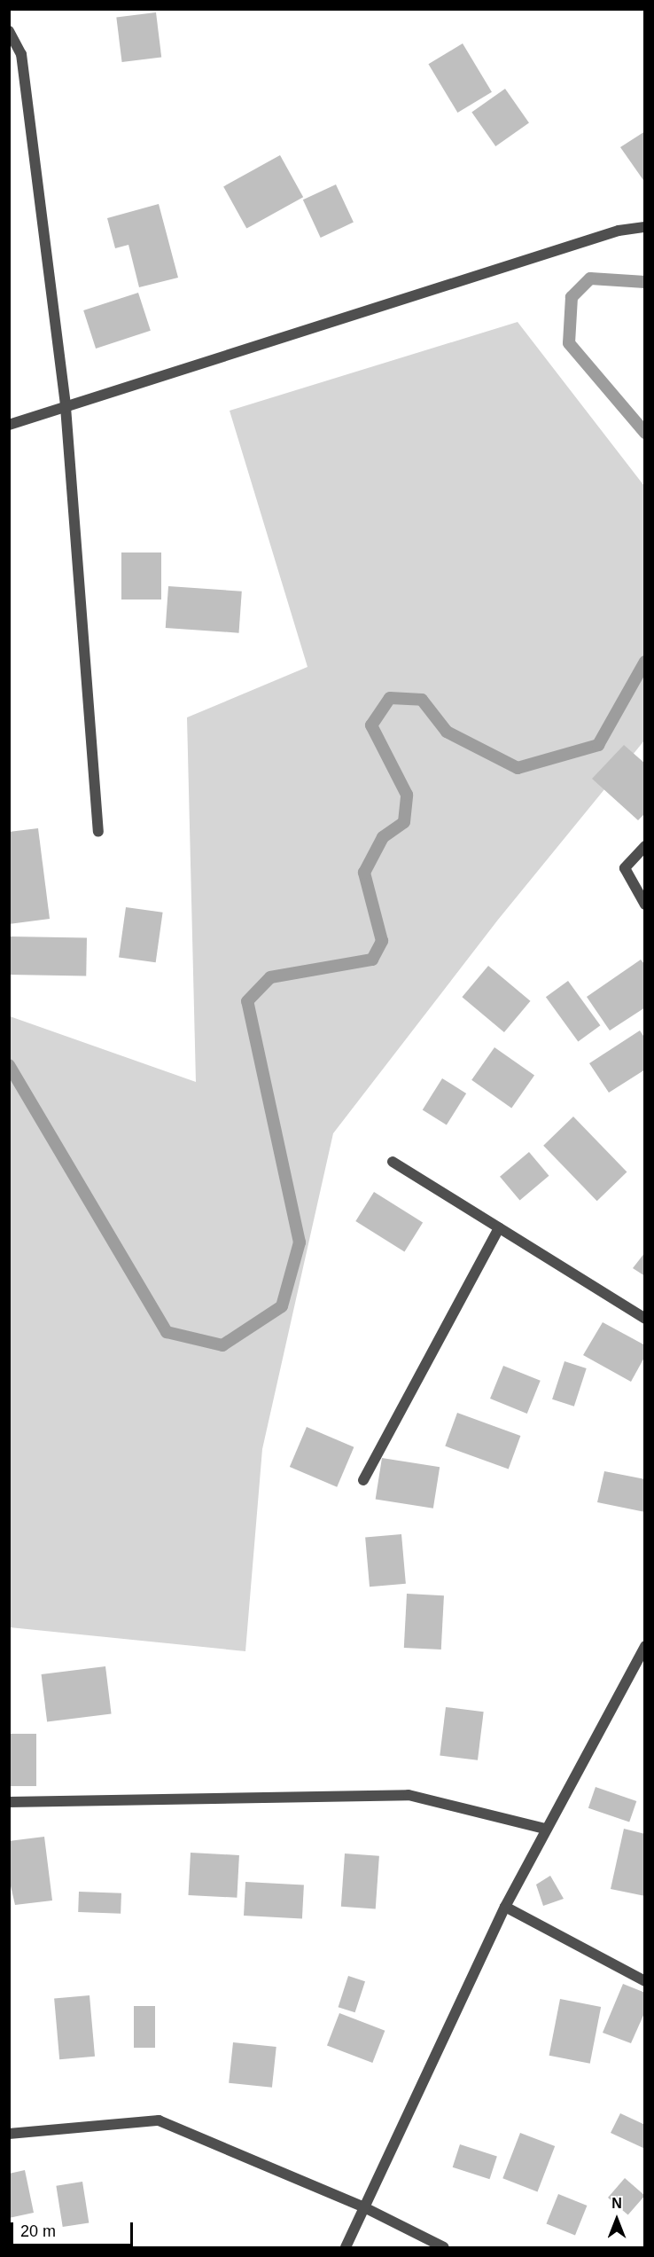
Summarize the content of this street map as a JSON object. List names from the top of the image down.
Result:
{
  "scale_bar": "20 m",
  "north": "top"
}
